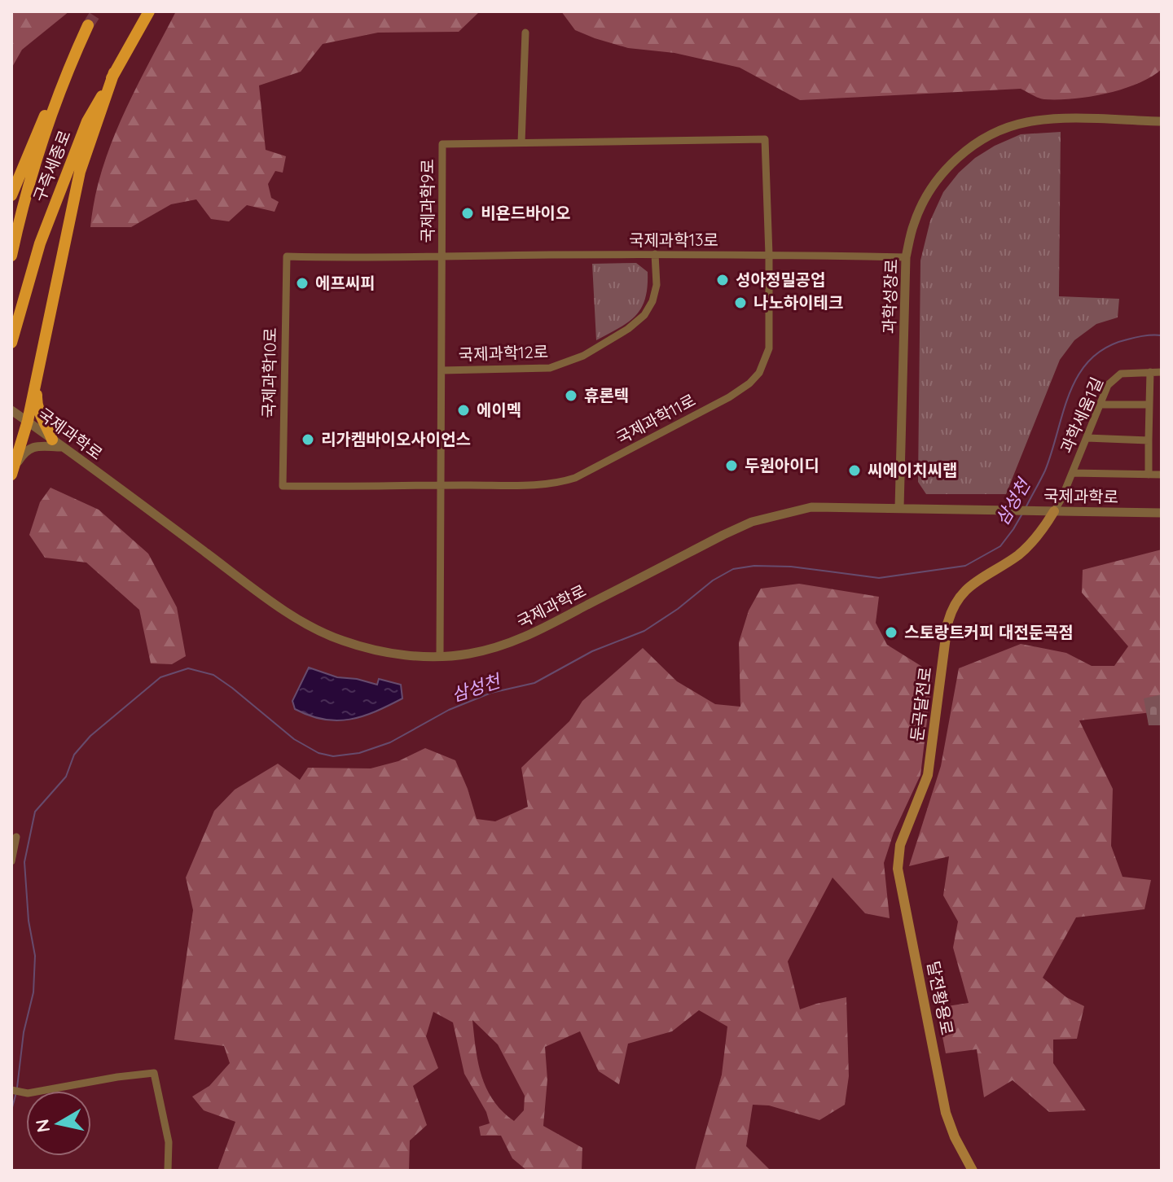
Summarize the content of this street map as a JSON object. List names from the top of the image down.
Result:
{
  "streets": {
    "highway": ["구즉세종로"],
    "main road": ["둔곡달전로", "달전황용로"],
    "street": [
      "국제과학9로",
      "국제과학13로",
      "과학성장로",
      "국제과학12로",
      "국제과학10로",
      "과학세움1길",
      "국제과학11로",
      "국제과학로"
    ]
  },
  "crossings": [
    ["국제과학9로", "국제과학13로"],
    ["국제과학9로", "국제과학12로"],
    ["국제과학9로", "국제과학10로"],
    ["국제과학9로", "국제과학11로"],
    ["국제과학9로", "국제과학로"],
    ["국제과학13로", "과학성장로"],
    ["국제과학13로", "국제과학12로"],
    ["국제과학13로", "국제과학10로"],
    ["국제과학13로", "국제과학11로"],
    ["과학성장로", "국제과학로"],
    ["국제과학10로", "국제과학11로"],
    ["과학세움1길", "국제과학로"],
    ["과학세움1길", "둔곡달전로"],
    ["국제과학로", "둔곡달전로"],
    ["둔곡달전로", "달전황용로"]
  ],
  "water": ["삼성천"],
  "places": [
    "비욘드바이오",
    "성아정밀공업",
    "에프씨피",
    "나노하이테크",
    "휴론텍",
    "에이멕",
    "리가켐바이오사이언스",
    "두원아이디",
    "씨에이치씨랩",
    "스토랑트커피 대전둔곡점"
  ],
  "north": "left"
}
